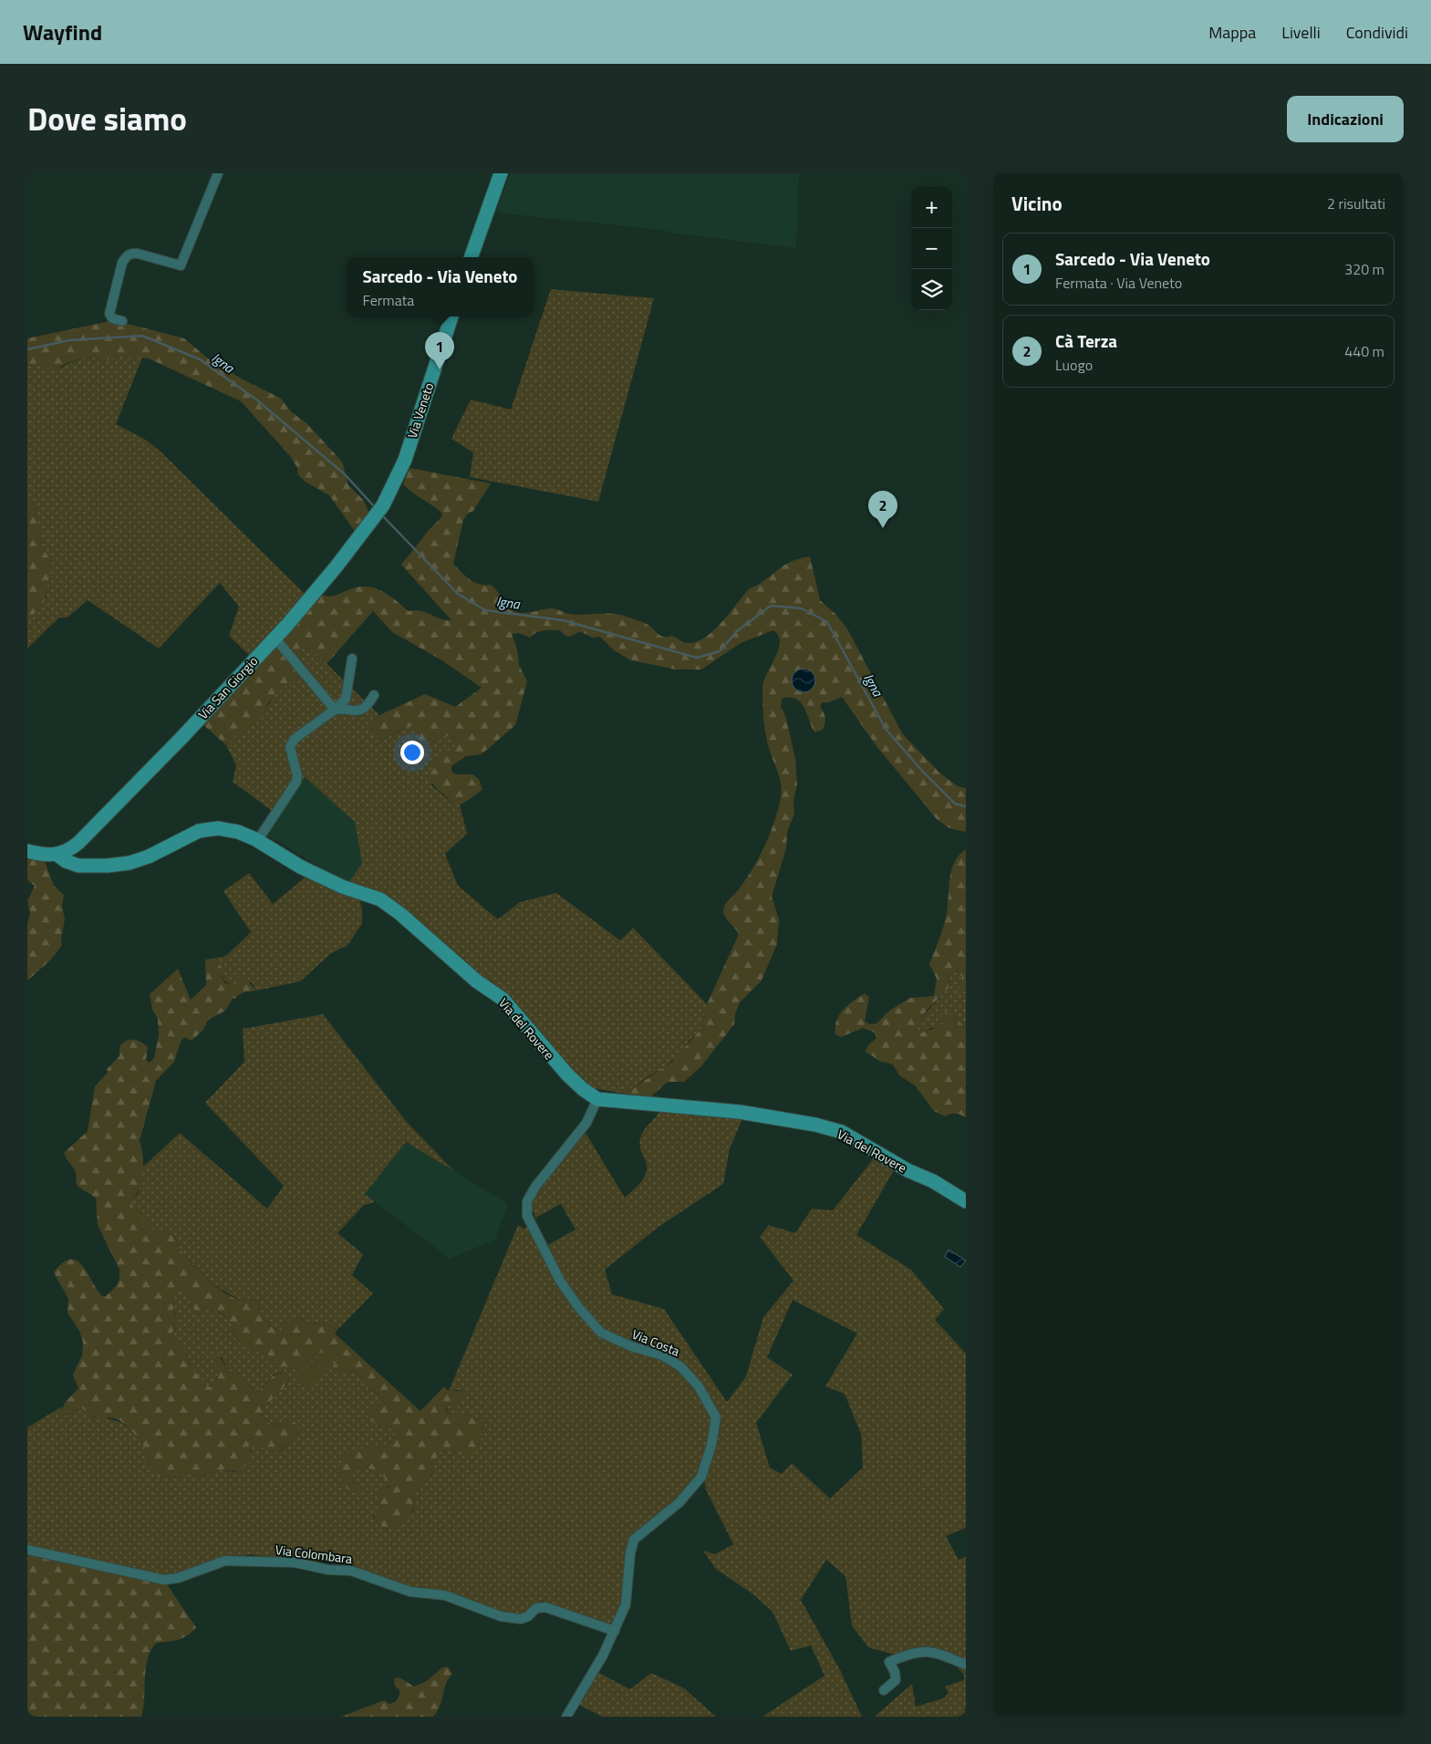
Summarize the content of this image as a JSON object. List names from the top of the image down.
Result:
{
  "streets": {
    "street": [
      "Via Veneto",
      "Via San Giorgio",
      "Via del Rovere",
      "Via Costa",
      "Via Colombara"
    ]
  },
  "crossings": [
    ["Via Veneto", "Via San Giorgio"],
    ["Via San Giorgio", "Via del Rovere"],
    ["Via del Rovere", "Via Costa"],
    ["Via Costa", "Via Colombara"]
  ],
  "water": ["Igna"],
  "page": {
    "header": "Wayfind",
    "nav": ["Mappa", "Livelli", "Condividi"],
    "title": "Dove siamo",
    "buttons": "Indicazioni",
    "heading": ["Vicino", "2 risultati"],
    "map_buttons": ["+", "−"],
    "list": [
      {
        "mark": "1",
        "name": "Sarcedo - Via Veneto",
        "note": "Fermata · Via Veneto",
        "value": "320 m"
      },
      {
        "mark": "2",
        "name": "Cà Terza",
        "note": "Luogo",
        "value": "440 m"
      }
    ],
    "popup": ["Sarcedo - Via Veneto", "Fermata"],
    "pins": ["1", "2"]
  }
}
